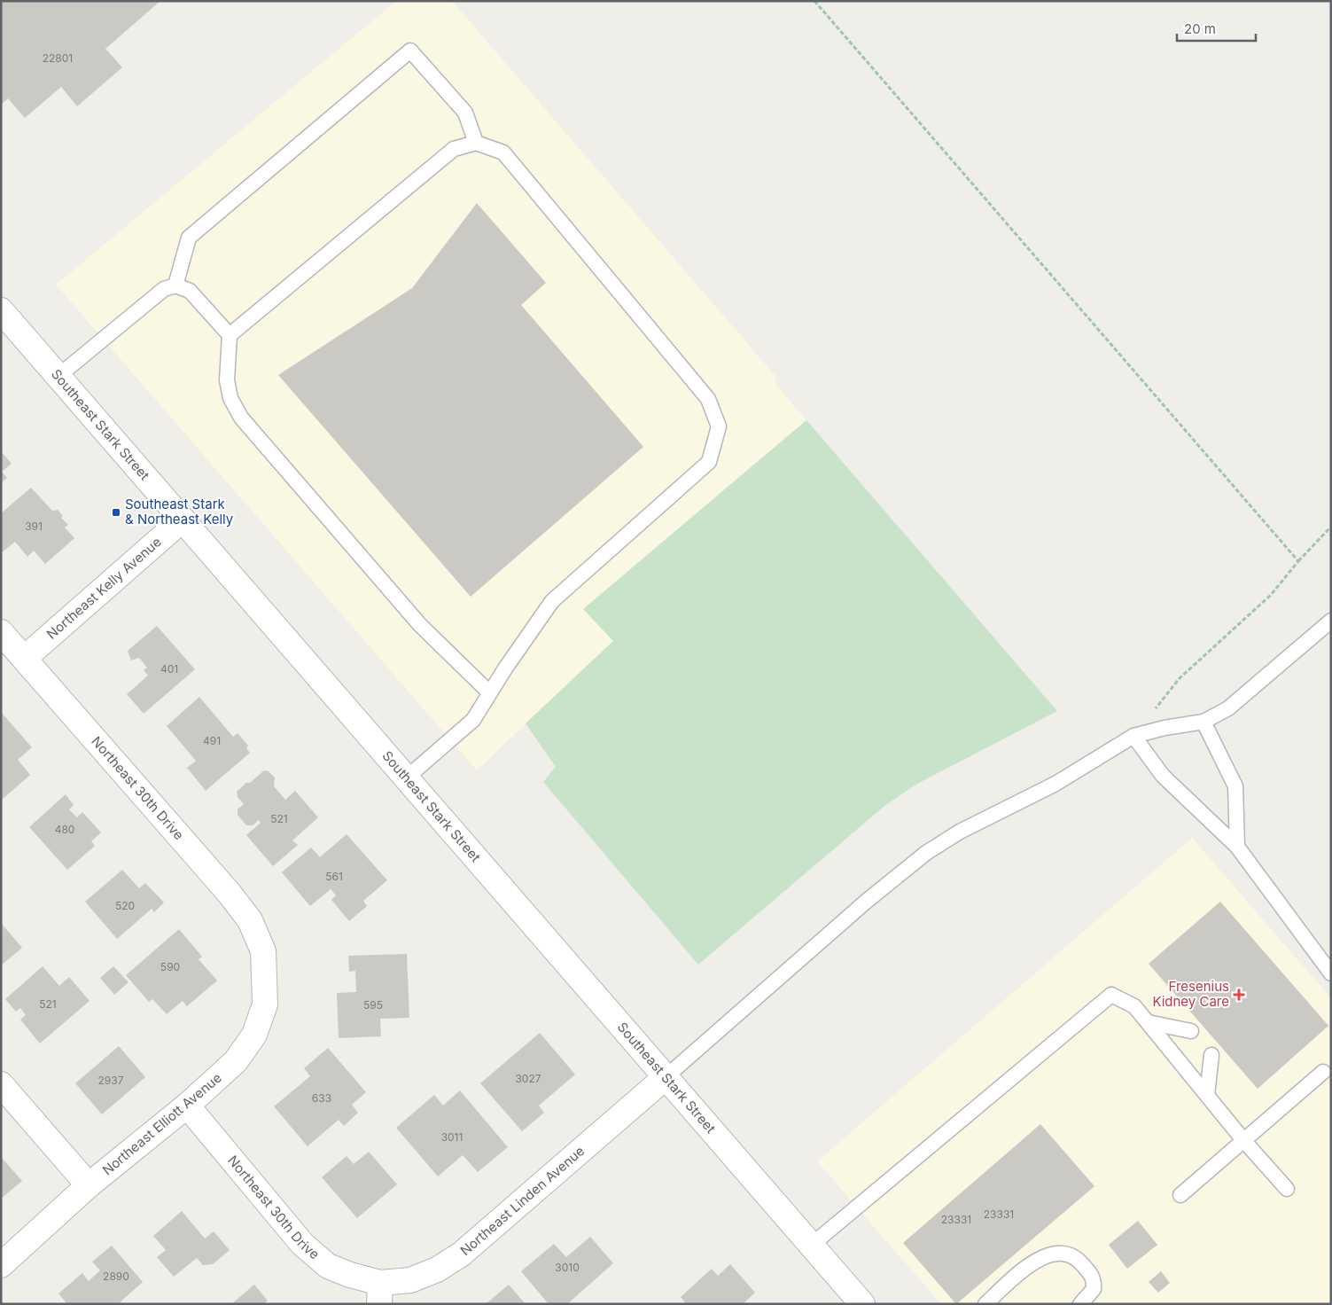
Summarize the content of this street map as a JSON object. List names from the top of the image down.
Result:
{
  "streets": {
    "street": [
      "Southeast Stark Street",
      "Northeast Kelly Avenue",
      "Northeast 30th Drive",
      "Northeast Elliott Avenue",
      "Northeast Linden Avenue"
    ]
  },
  "crossings": [
    ["Southeast Stark Street", "Northeast Kelly Avenue"],
    ["Southeast Stark Street", "Northeast Linden Avenue"],
    ["Northeast Kelly Avenue", "Northeast 30th Drive"],
    ["Northeast 30th Drive", "Northeast Elliott Avenue"],
    ["Northeast 30th Drive", "Northeast Linden Avenue"]
  ],
  "places": {
    "transit": ["Southeast Stark & Northeast Kelly"],
    "health": ["Fresenius Kidney Care"]
  },
  "house_numbers": [
    "22801",
    "391",
    "401",
    "491",
    "521",
    "480",
    "561",
    "520",
    "590",
    "521",
    "595",
    "3027",
    "2937",
    "633",
    "3011",
    "23331",
    "23331",
    "3010",
    "2890"
  ],
  "scale_bar": "20 m"
}
